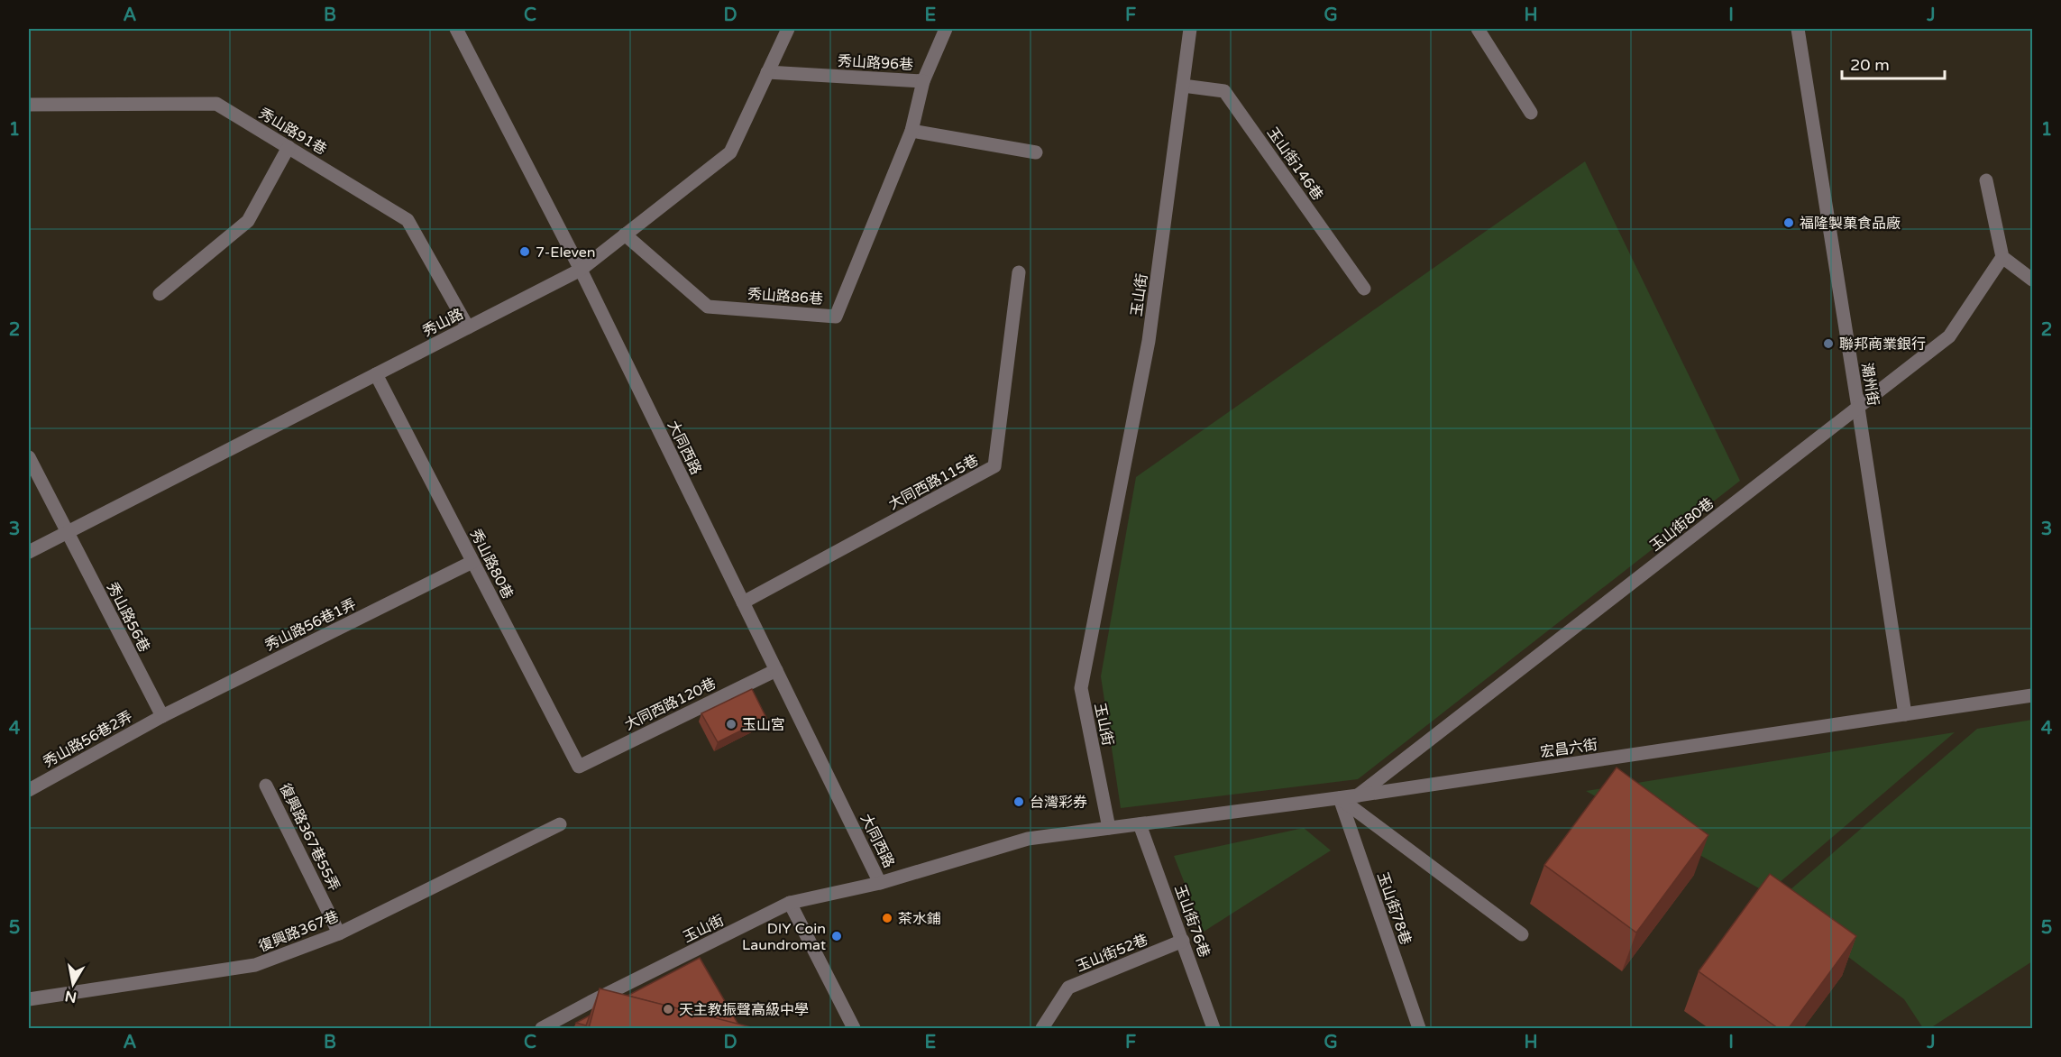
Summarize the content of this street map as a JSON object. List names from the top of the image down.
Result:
{
  "streets": {
    "street": [
      "秀山路96巷",
      "秀山路91巷",
      "玉山街146巷",
      "玉山街",
      "秀山路86巷",
      "秀山路",
      "潮州街",
      "大同西路",
      "大同西路115巷",
      "玉山街80巷",
      "秀山路80巷",
      "秀山路56巷",
      "秀山路56巷1弄",
      "大同西路120巷",
      "秀山路56巷2弄",
      "宏昌六街",
      "復興路367巷55弄",
      "玉山街78巷",
      "玉山街76巷",
      "復興路367巷",
      "玉山街52巷"
    ]
  },
  "crossings": [
    ["秀山路96巷", "秀山路"],
    ["秀山路91巷", "秀山路"],
    ["玉山街146巷", "玉山街"],
    ["玉山街", "大同西路"],
    ["玉山街", "宏昌六街"],
    ["秀山路86巷", "秀山路"],
    ["秀山路", "大同西路"],
    ["秀山路", "秀山路80巷"],
    ["秀山路", "秀山路56巷"],
    ["潮州街", "玉山街80巷"],
    ["潮州街", "宏昌六街"],
    ["大同西路", "大同西路115巷"],
    ["大同西路", "大同西路120巷"],
    ["玉山街80巷", "宏昌六街"],
    ["秀山路80巷", "秀山路56巷1弄"],
    ["秀山路80巷", "大同西路120巷"],
    ["秀山路56巷", "秀山路56巷1弄"],
    ["秀山路56巷", "秀山路56巷2弄"],
    ["秀山路56巷1弄", "秀山路56巷2弄"],
    ["宏昌六街", "玉山街78巷"],
    ["宏昌六街", "玉山街76巷"],
    ["復興路367巷55弄", "復興路367巷"],
    ["玉山街76巷", "玉山街52巷"]
  ],
  "places": [
    "福隆製菓食品廠",
    "7-Eleven",
    "聯邦商業銀行",
    "玉山宮",
    "台灣彩券",
    "茶水鋪",
    "DIY Coin Laundromat",
    "天主教振聲高級中學"
  ],
  "scale_bar": "20 m",
  "north": "bottom",
  "grid": {
    "columns": [
      "A",
      "B",
      "C",
      "D",
      "E",
      "F",
      "G",
      "H",
      "I",
      "J"
    ],
    "rows": [
      "1",
      "2",
      "3",
      "4",
      "5"
    ]
  }
}
